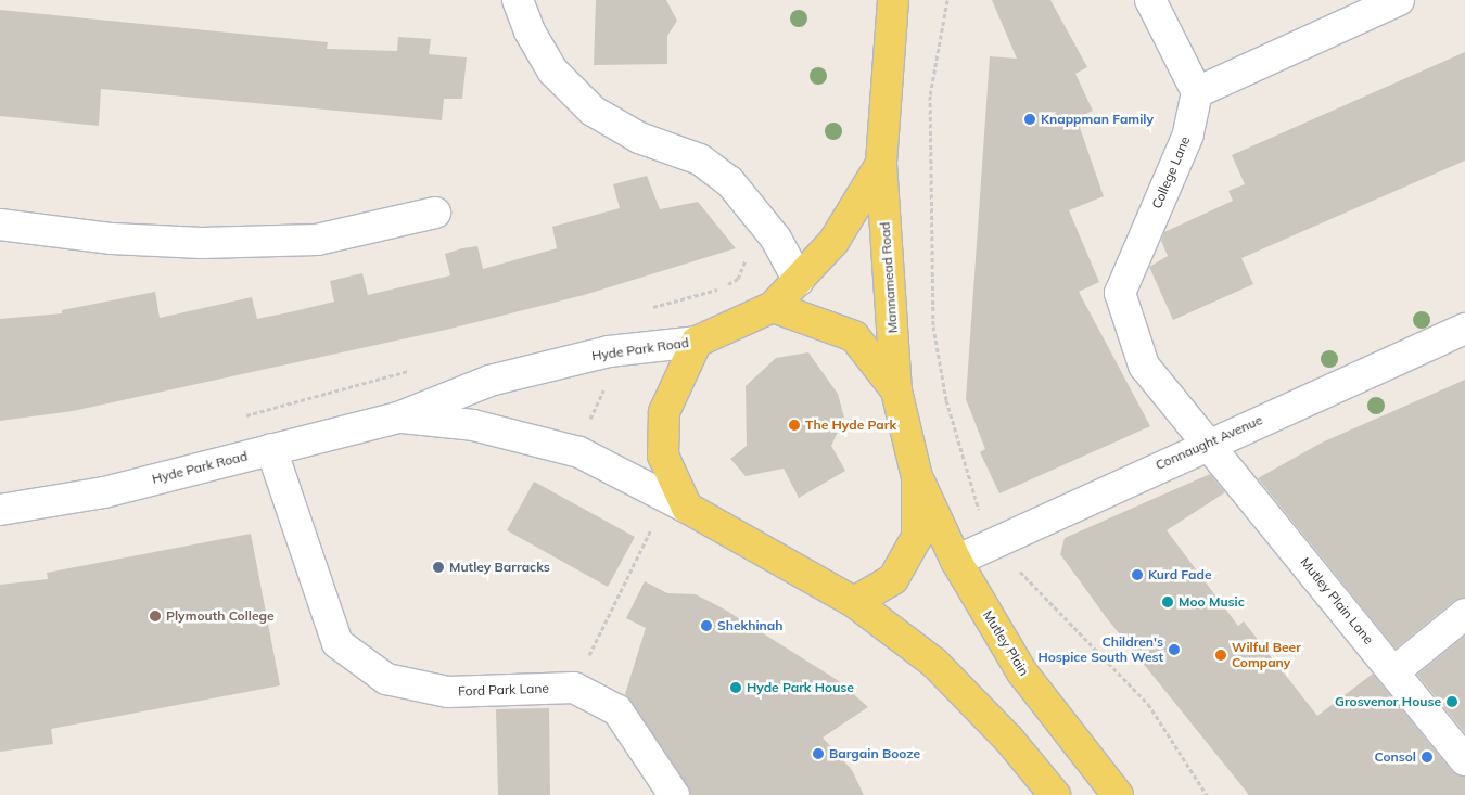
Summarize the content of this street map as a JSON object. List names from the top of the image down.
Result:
{
  "streets": {
    "main road": ["Mannamead Road", "Mutley Plain"],
    "street": [
      "College Lane",
      "Hyde Park Road",
      "Connaught Avenue",
      "Mutley Plain Lane",
      "Ford Park Lane"
    ]
  },
  "crossings": [
    ["College Lane", "Connaught Avenue"],
    ["College Lane", "Mutley Plain Lane"],
    ["Mannamead Road", "Mutley Plain"],
    ["Hyde Park Road", "Ford Park Lane"],
    ["Connaught Avenue", "Mutley Plain Lane"],
    ["Connaught Avenue", "Mutley Plain"]
  ],
  "places": [
    "Knappman Family",
    "The Hyde Park",
    "Mutley Barracks",
    "Kurd Fade",
    "Moo Music",
    "Plymouth College",
    "Shekhinah",
    "Children's Hospice South West",
    "Wilful Beer Company",
    "Hyde Park House",
    "Grosvenor House",
    "Bargain Booze",
    "Consol"
  ]
}
